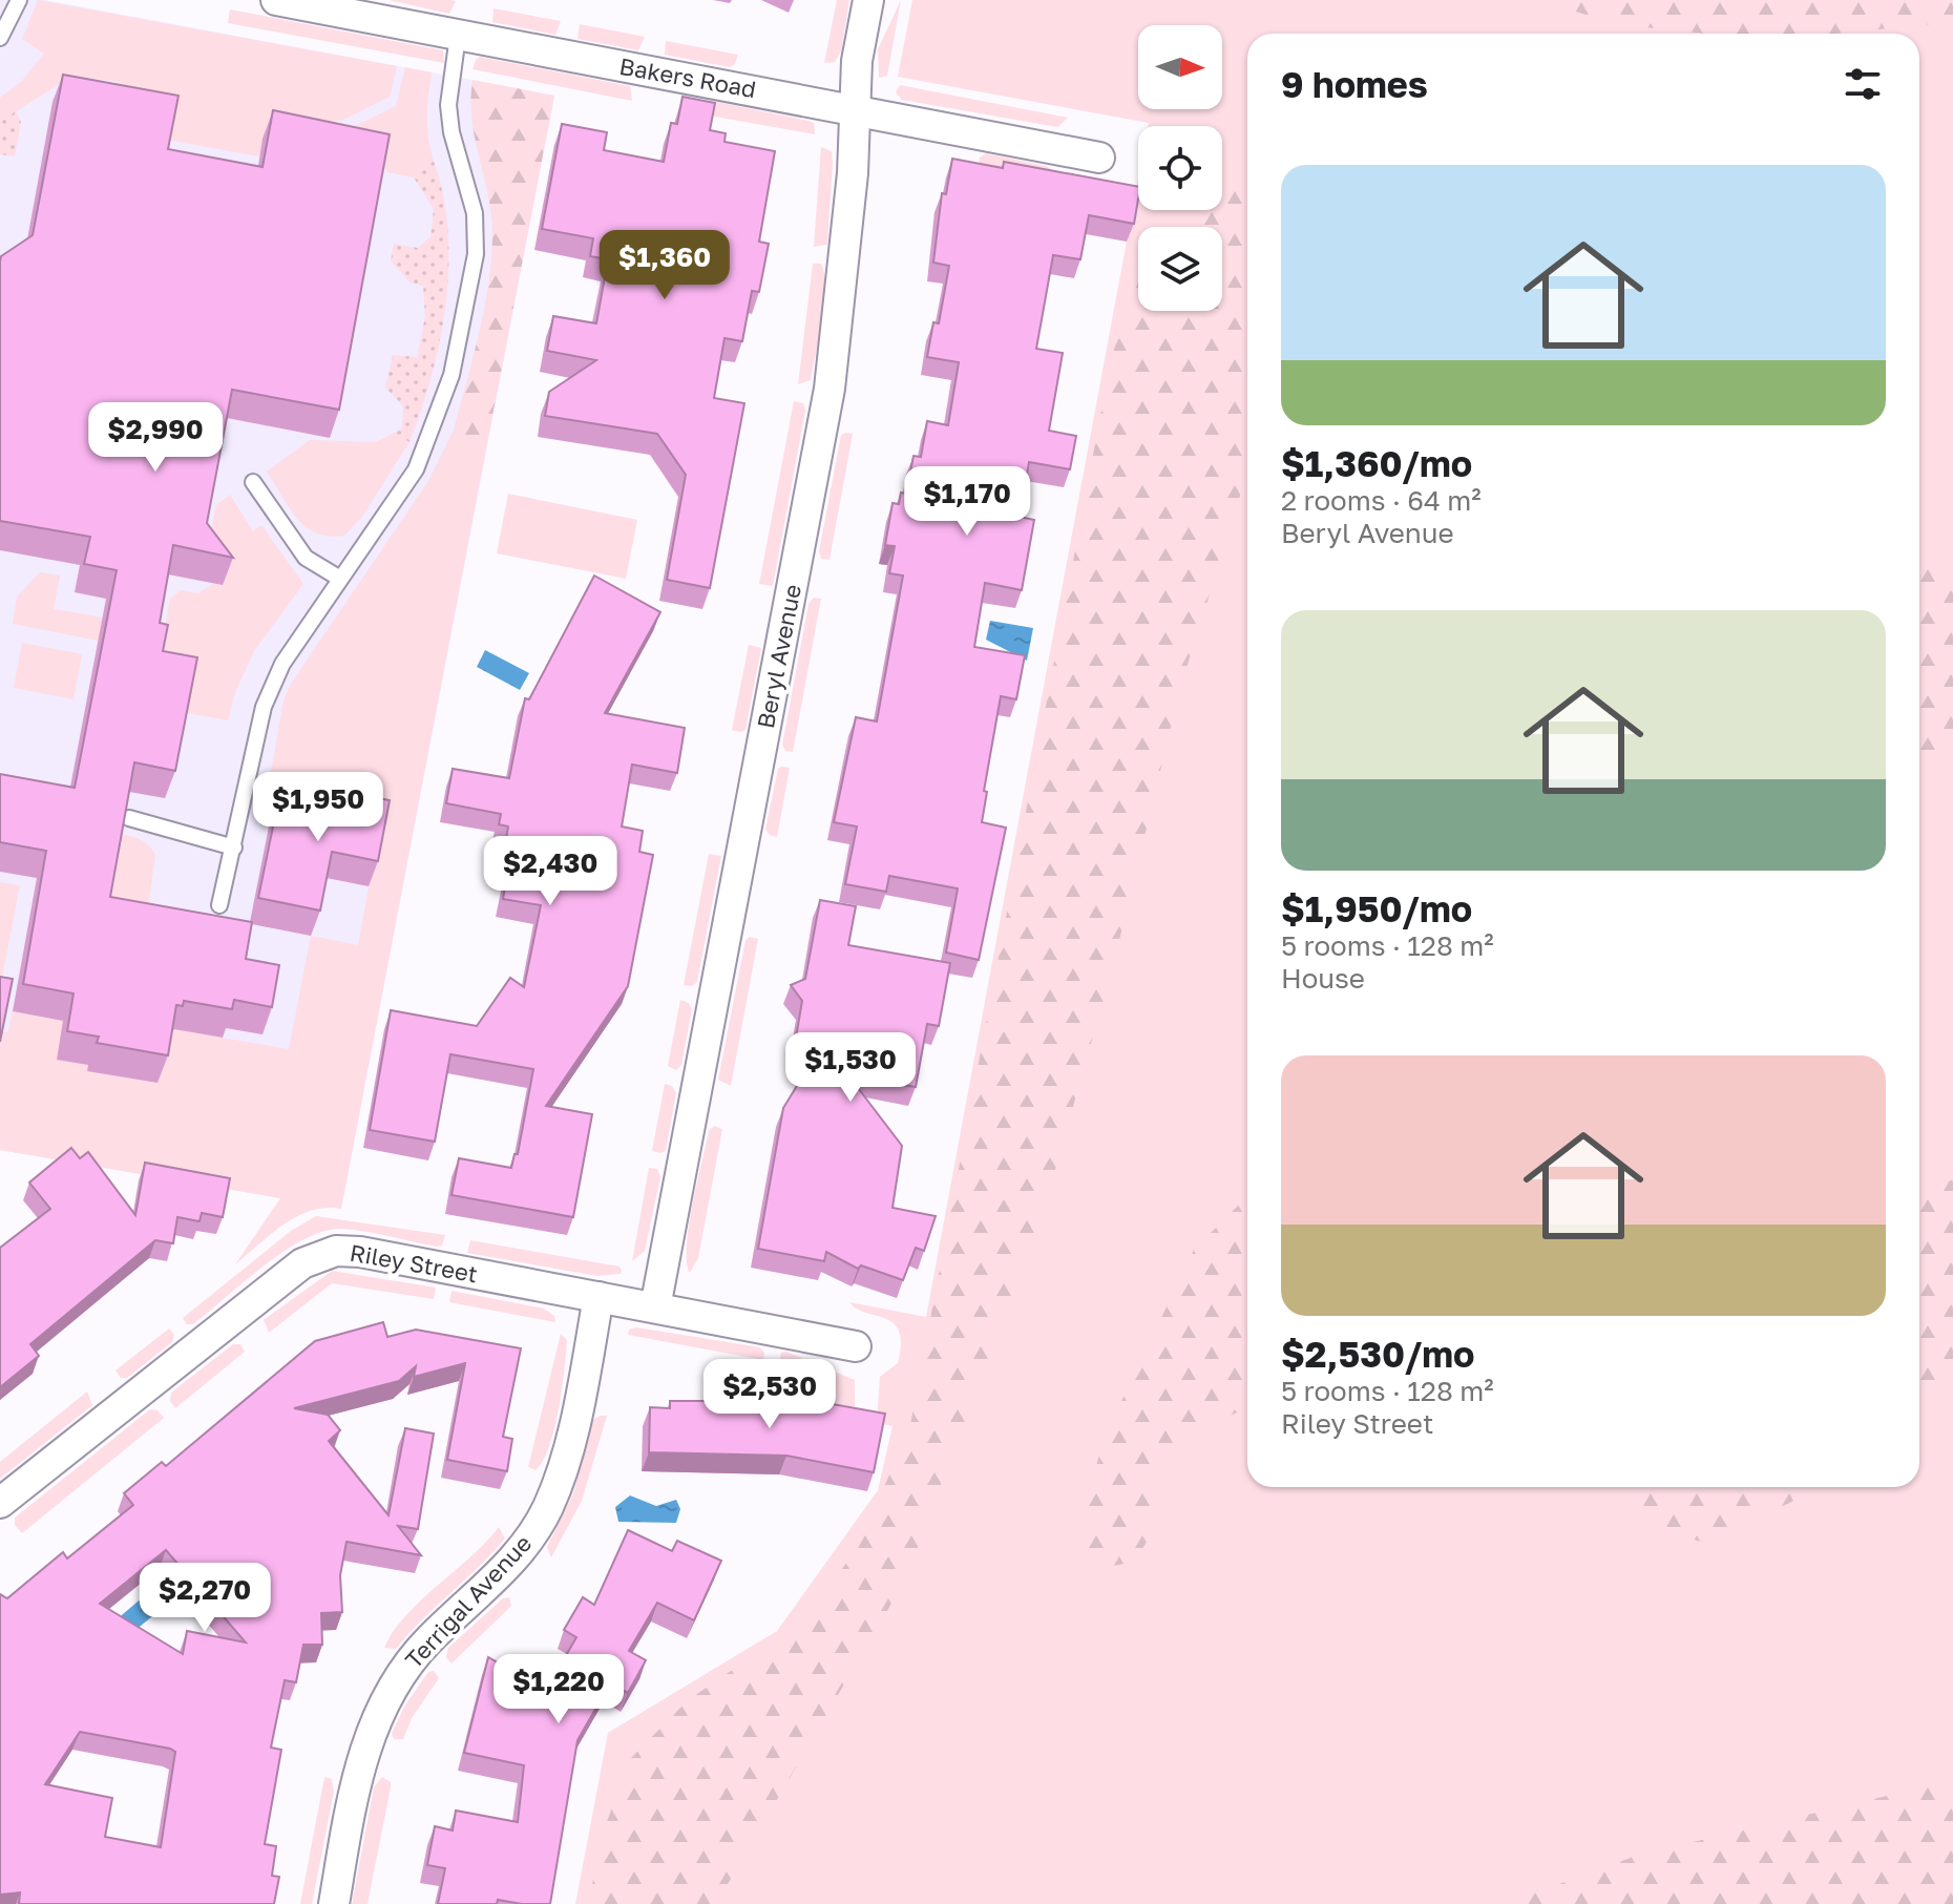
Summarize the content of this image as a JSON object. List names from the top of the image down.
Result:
{
  "streets": {
    "street": [
      "Bakers Road",
      "Beryl Avenue",
      "Riley Street",
      "Terrigal Avenue"
    ]
  },
  "crossings": [
    ["Bakers Road", "Beryl Avenue"],
    ["Beryl Avenue", "Riley Street"],
    ["Riley Street", "Terrigal Avenue"]
  ],
  "north": "right",
  "page": {
    "heading": "9 homes",
    "list": [
      {
        "name": "$1,360/mo",
        "note": "2 rooms · 64 m² · Beryl Avenue"
      },
      {
        "name": "$1,950/mo",
        "note": "5 rooms · 128 m² · House"
      },
      {
        "name": "$2,530/mo",
        "note": "5 rooms · 128 m² · Riley Street"
      }
    ],
    "price": [
      "$1,360",
      "$2,990",
      "$1,170",
      "$1,950",
      "$2,430",
      "$1,530",
      "$2,530",
      "$2,270",
      "$1,220"
    ]
  }
}
